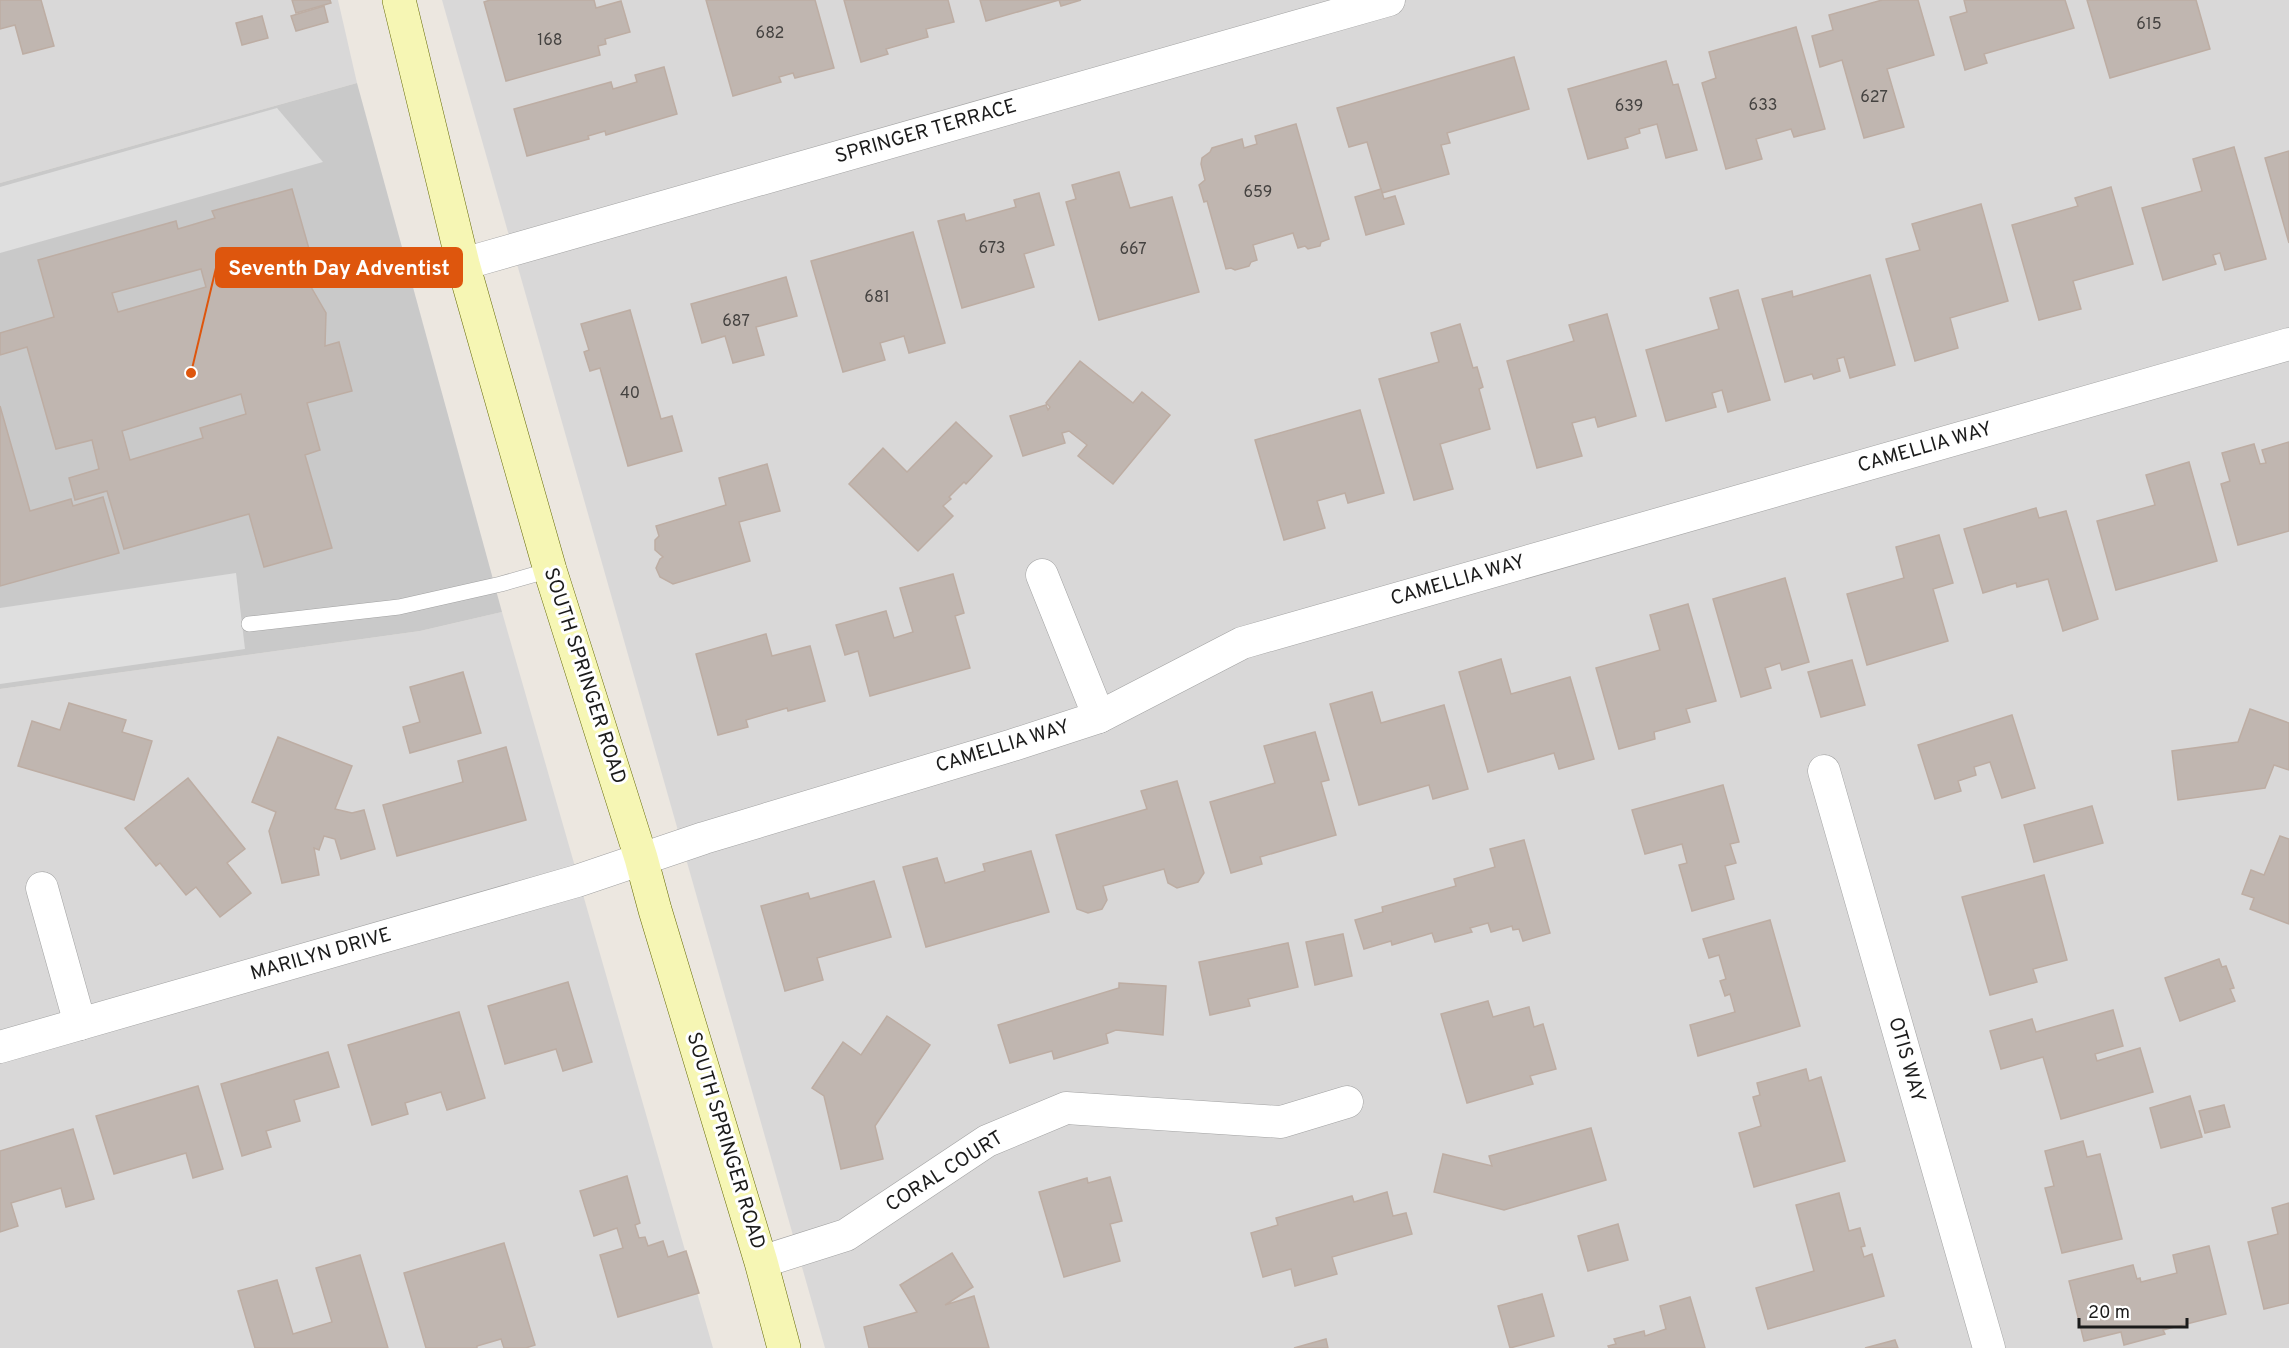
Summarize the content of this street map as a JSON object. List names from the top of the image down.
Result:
{
  "streets": {
    "street": [
      "SPRINGER TERRACE",
      "CAMELLIA WAY",
      "SOUTH SPRINGER ROAD",
      "MARILYN DRIVE",
      "OTIS WAY",
      "CORAL COURT"
    ]
  },
  "crossings": [
    ["SPRINGER TERRACE", "SOUTH SPRINGER ROAD"],
    ["CAMELLIA WAY", "SOUTH SPRINGER ROAD"],
    ["CAMELLIA WAY", "MARILYN DRIVE"],
    ["SOUTH SPRINGER ROAD", "MARILYN DRIVE"],
    ["SOUTH SPRINGER ROAD", "CORAL COURT"]
  ],
  "places": ["Seventh Day Adventist"],
  "house_numbers": [
    "615",
    "682",
    "168",
    "627",
    "633",
    "639",
    "659",
    "673",
    "667",
    "681",
    "687",
    "40"
  ],
  "scale_bar": "20 m"
}
